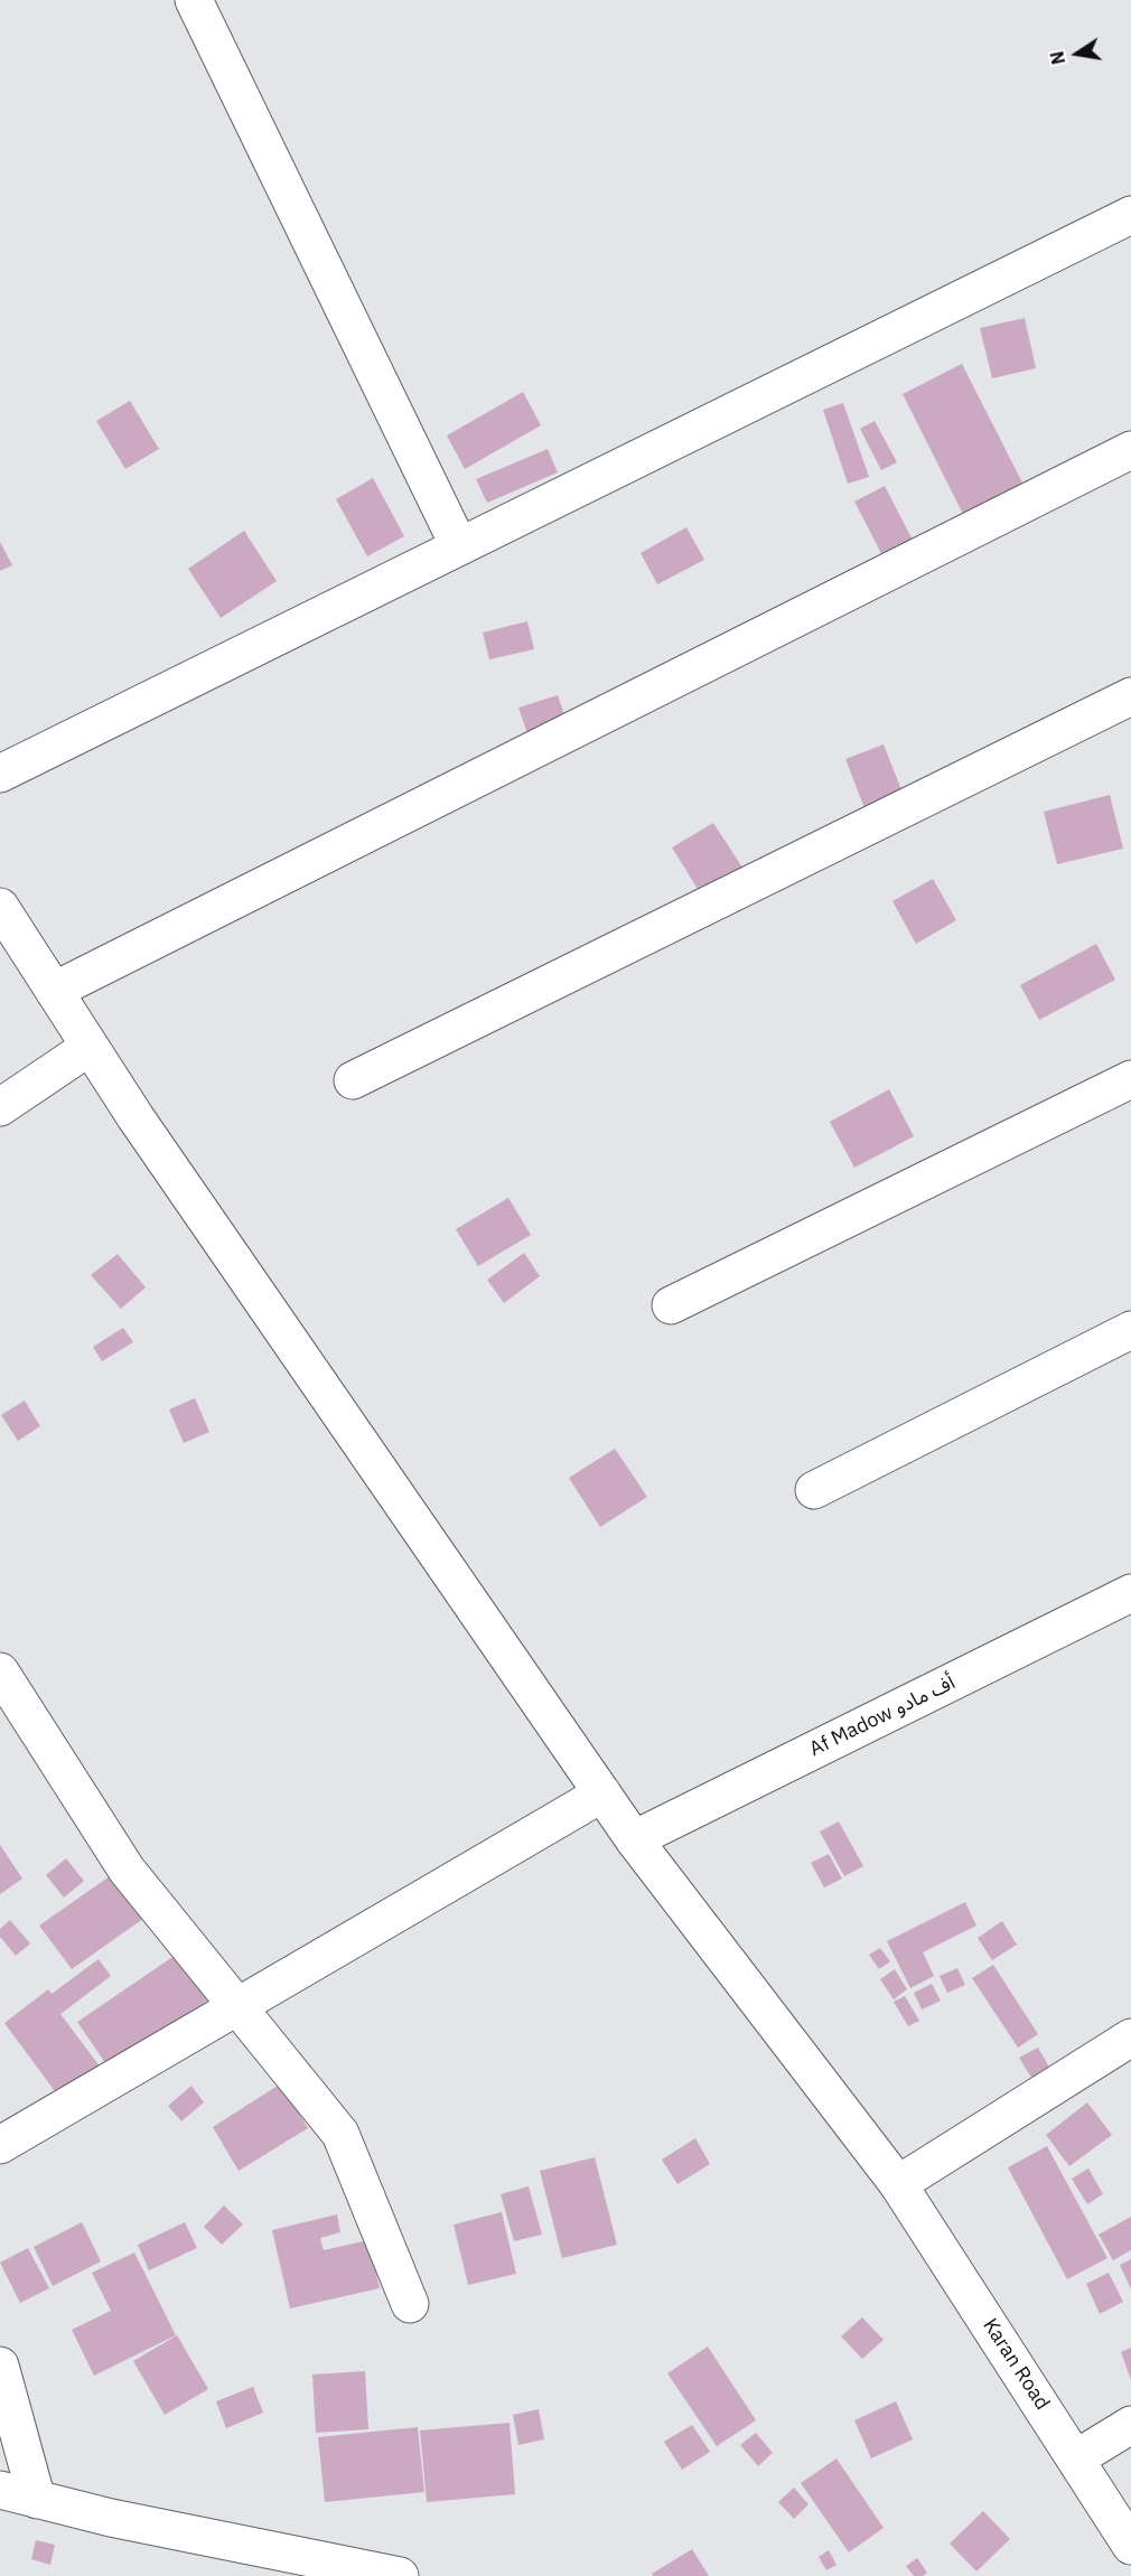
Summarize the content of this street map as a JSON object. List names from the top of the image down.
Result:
{
  "streets": {
    "street": ["Af Madow أف مادو", "Karan Road"]
  },
  "crossings": [
    ["Af Madow أف مادو", "Karan Road"]
  ],
  "north": "left"
}
